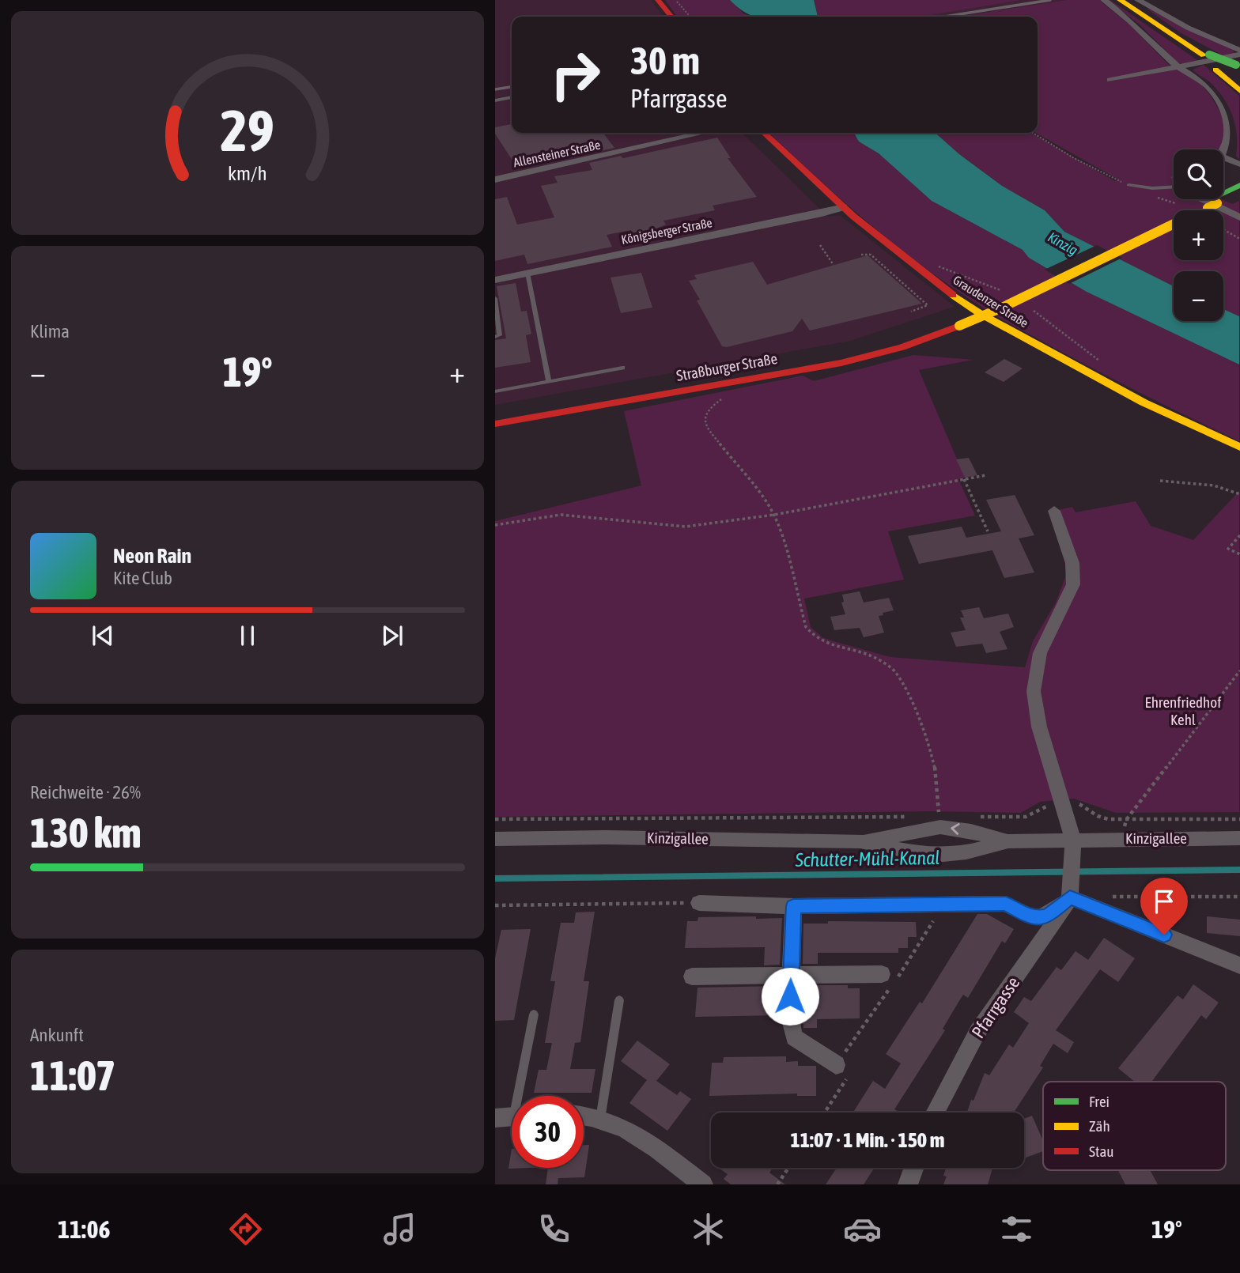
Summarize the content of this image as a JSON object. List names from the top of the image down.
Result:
{
  "streets": {
    "main road": ["Graudenzer Straße", "Straßburger Straße"],
    "street": [
      "Allensteiner Straße",
      "Königsberger Straße",
      "Kinzigallee",
      "Pfarrgasse"
    ]
  },
  "crossings": [
    ["Königsberger Straße", "Graudenzer Straße"],
    ["Kinzigallee", "Pfarrgasse"]
  ],
  "water": ["Kinzig", "Schutter-Mühl-Kanal"],
  "parks": ["Ehrenfriedhof Kehl"],
  "legend": ["Frei", "Zäh", "Stau"],
  "page": {
    "turn": ["30 m", "Pfarrgasse"],
    "map_buttons": ["+", "−"],
    "tile": [
      "Klima",
      ["Reichweite · 26%", "130 km"],
      ["Ankunft", "11:07"]
    ],
    "heat": ["−", "19°", "+"],
    "song": ["Neon Rain", "Kite Club"],
    "limit": "30",
    "trip": "11:07 · 1 Min. · 150 m",
    "tabs": ["11:06", "19°"],
    "gauge": ["29", "km/h"]
  }
}
